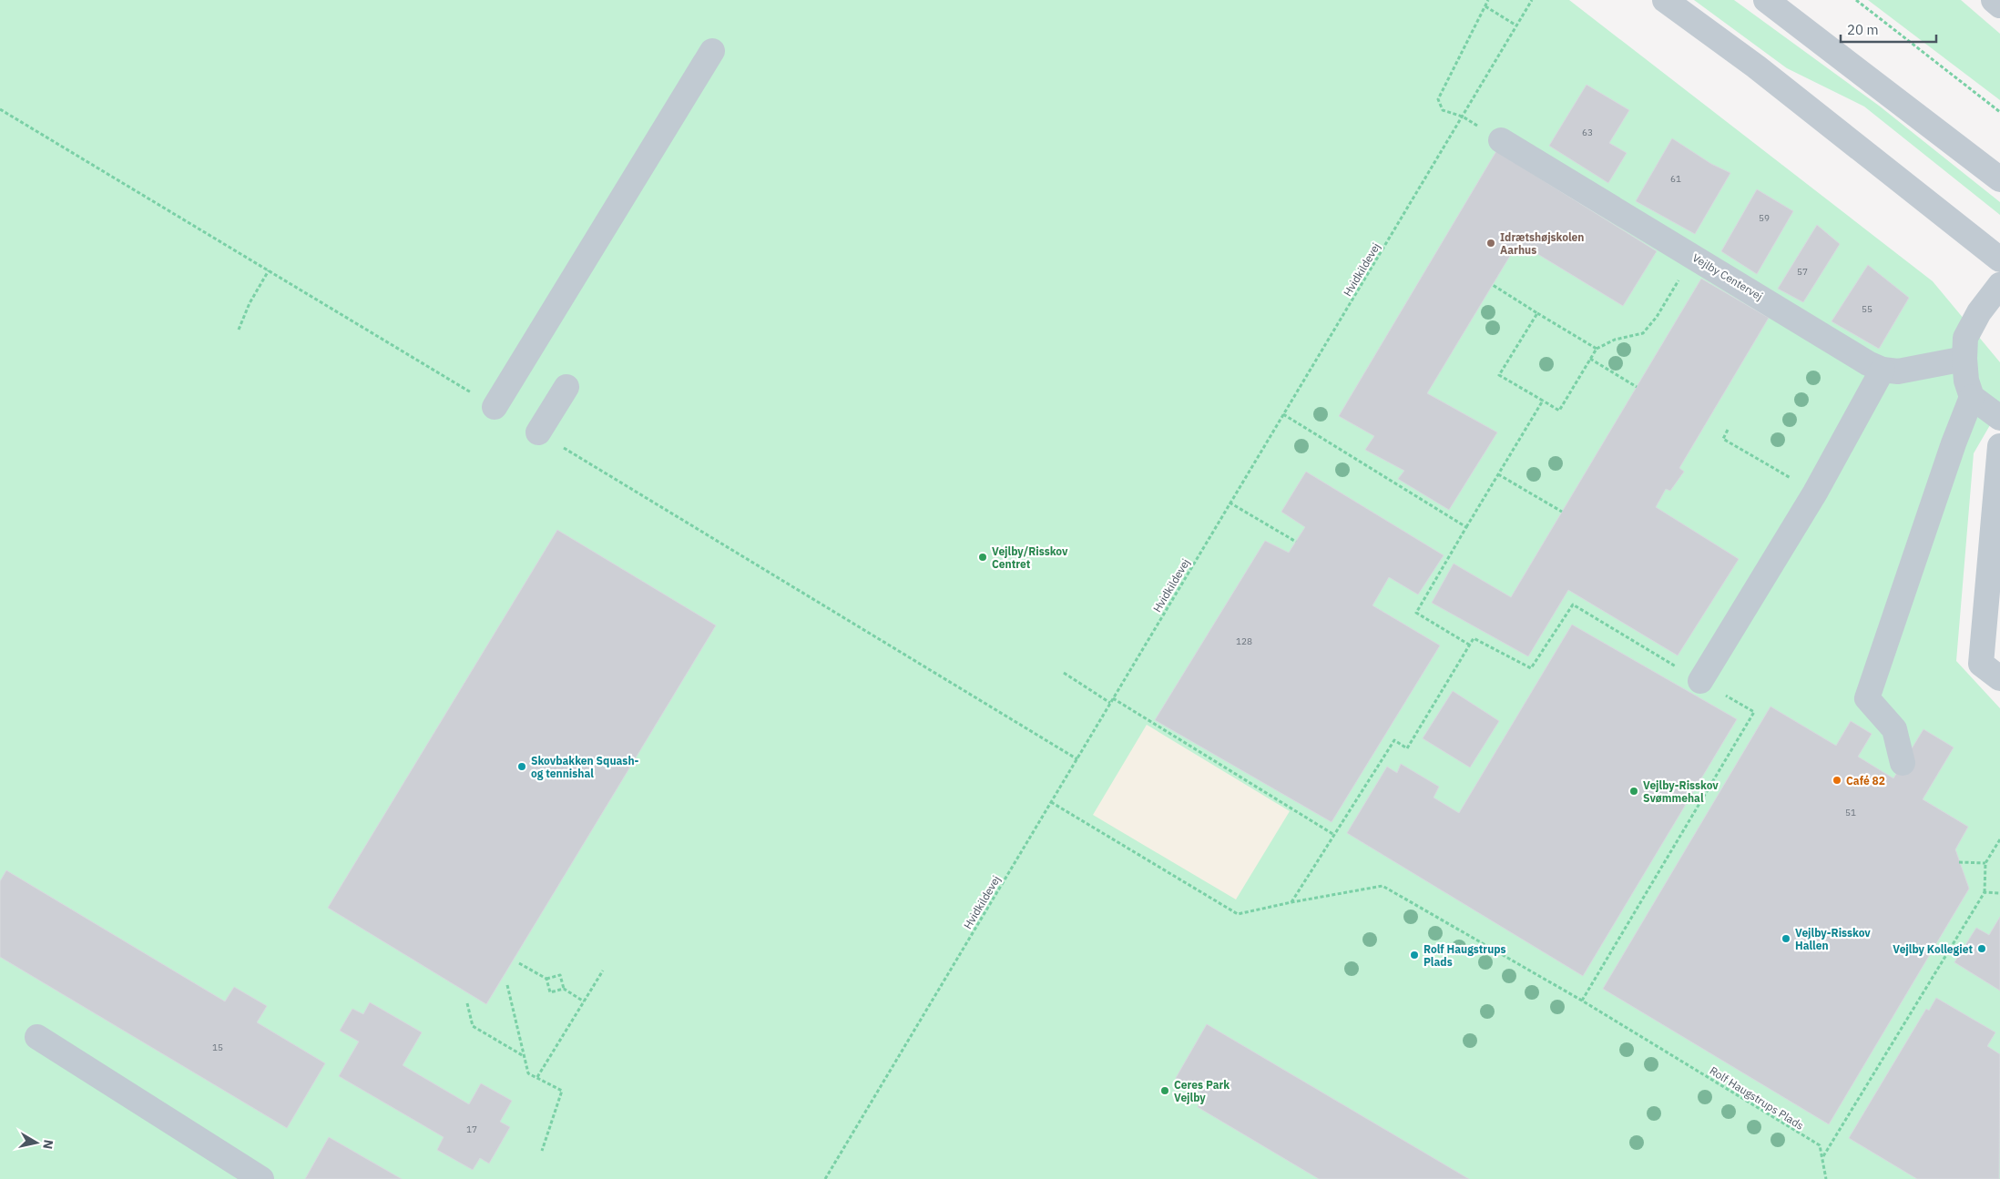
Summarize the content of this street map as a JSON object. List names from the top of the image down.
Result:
{
  "streets": {
    "street": ["Vejlby Centervej"],
    "path": ["Hvidkildevej", "Rolf Haugstrups Plads"]
  },
  "crossings": [
    ["Hvidkildevej", "Rolf Haugstrups Plads"]
  ],
  "places": [
    "Idrætshøjskolen Aarhus",
    "Vejlby/Risskov Centret",
    "Skovbakken Squash- og tennishal",
    "Café 82",
    "Vejlby-Risskov Svømmehal",
    "Vejlby-Risskov Hallen",
    "Vejlby Kollegiet",
    "Rolf Haugstrups Plads",
    "Ceres Park Vejlby"
  ],
  "house_numbers": [
    "63",
    "61",
    "59",
    "57",
    "55",
    "128",
    "51",
    "15",
    "17"
  ],
  "scale_bar": "20 m",
  "north": "right"
}
